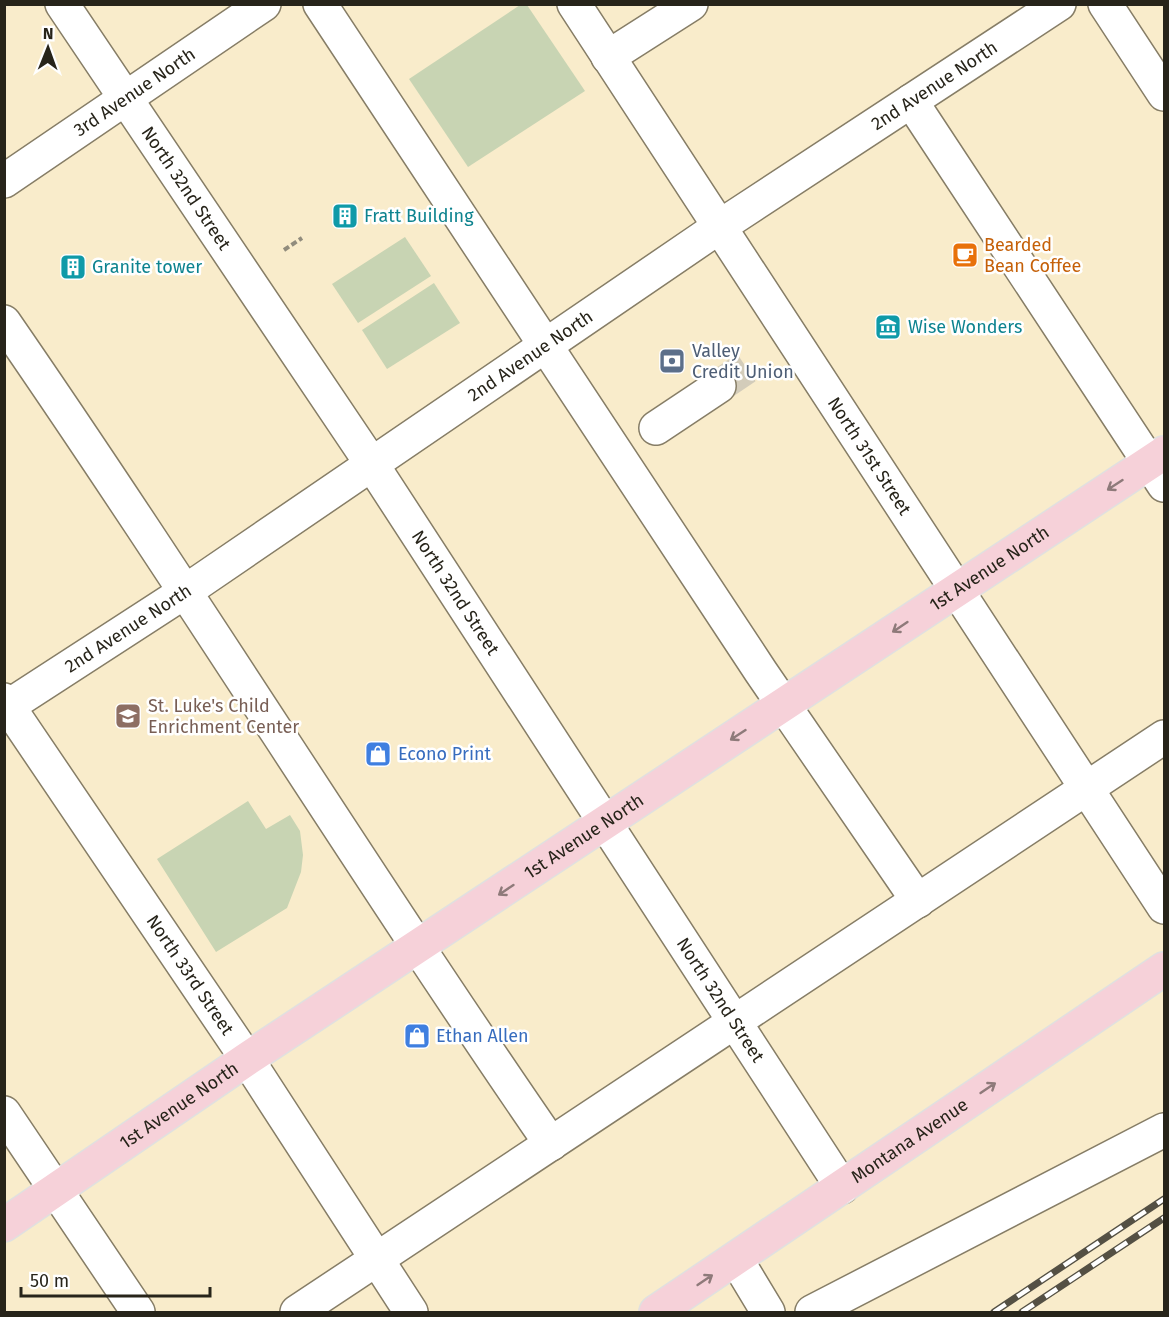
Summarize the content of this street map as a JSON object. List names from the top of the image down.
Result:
{
  "streets": {
    "main road": ["1st Avenue North", "Montana Avenue"],
    "street": [
      "2nd Avenue North",
      "3rd Avenue North",
      "North 32nd Street",
      "North 31st Street",
      "North 33rd Street"
    ]
  },
  "crossings": [
    ["2nd Avenue North", "North 32nd Street"],
    ["2nd Avenue North", "North 31st Street"],
    ["2nd Avenue North", "North 33rd Street"],
    ["3rd Avenue North", "North 32nd Street"],
    ["North 32nd Street", "1st Avenue North"],
    ["North 32nd Street", "Montana Avenue"],
    ["North 31st Street", "1st Avenue North"],
    ["1st Avenue North", "North 33rd Street"]
  ],
  "one_way": ["1st Avenue North", "Montana Avenue"],
  "places": {
    "building": ["Fratt Building", "Granite tower"],
    "cafe": ["Bearded Bean Coffee"],
    "museum": ["Wise Wonders"],
    "bank": ["Valley Credit Union"],
    "school or university": ["St. Luke's Child Enrichment Center"],
    "shop": ["Econo Print", "Ethan Allen"]
  },
  "scale_bar": "50 m",
  "north": "top"
}
